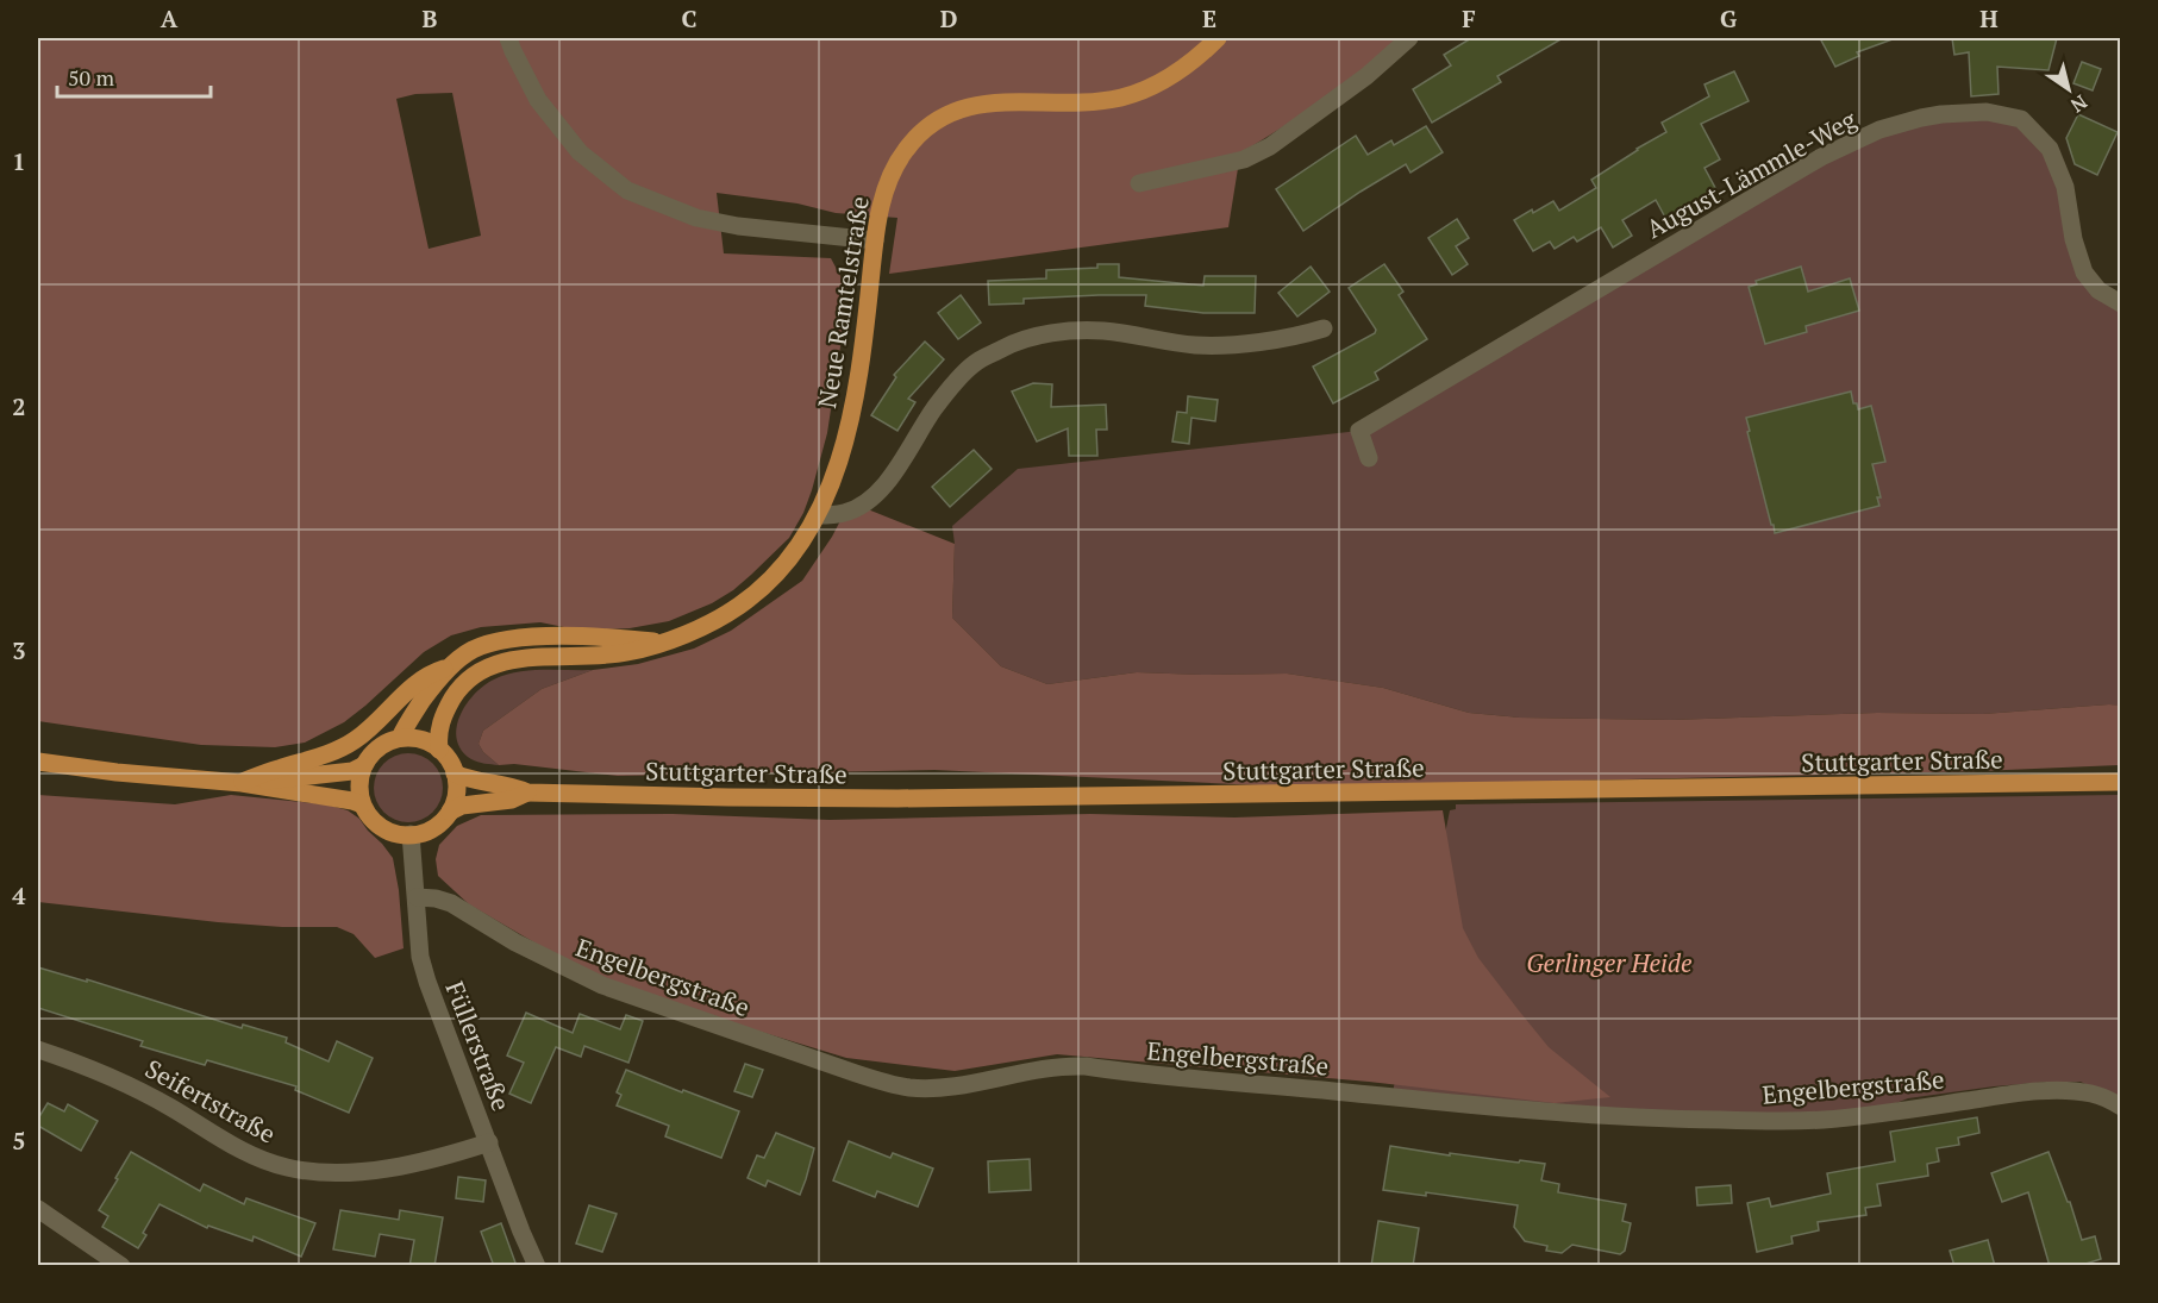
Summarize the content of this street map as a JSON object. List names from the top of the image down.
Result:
{
  "streets": {
    "main road": ["Neue Ramtelstraße", "Stuttgarter Straße"],
    "street": [
      "August-Lämmle-Weg",
      "Engelbergstraße",
      "Füllerstraße",
      "Seifertstraße"
    ]
  },
  "crossings": [
    ["Neue Ramtelstraße", "Stuttgarter Straße"],
    ["Neue Ramtelstraße", "Füllerstraße"],
    ["Stuttgarter Straße", "Füllerstraße"],
    ["Engelbergstraße", "Füllerstraße"],
    ["Füllerstraße", "Seifertstraße"]
  ],
  "parks": ["Gerlinger Heide"],
  "scale_bar": "50 m",
  "north": "bottom right",
  "grid": {
    "columns": [
      "A",
      "B",
      "C",
      "D",
      "E",
      "F",
      "G",
      "H"
    ],
    "rows": [
      "1",
      "2",
      "3",
      "4",
      "5"
    ]
  }
}
